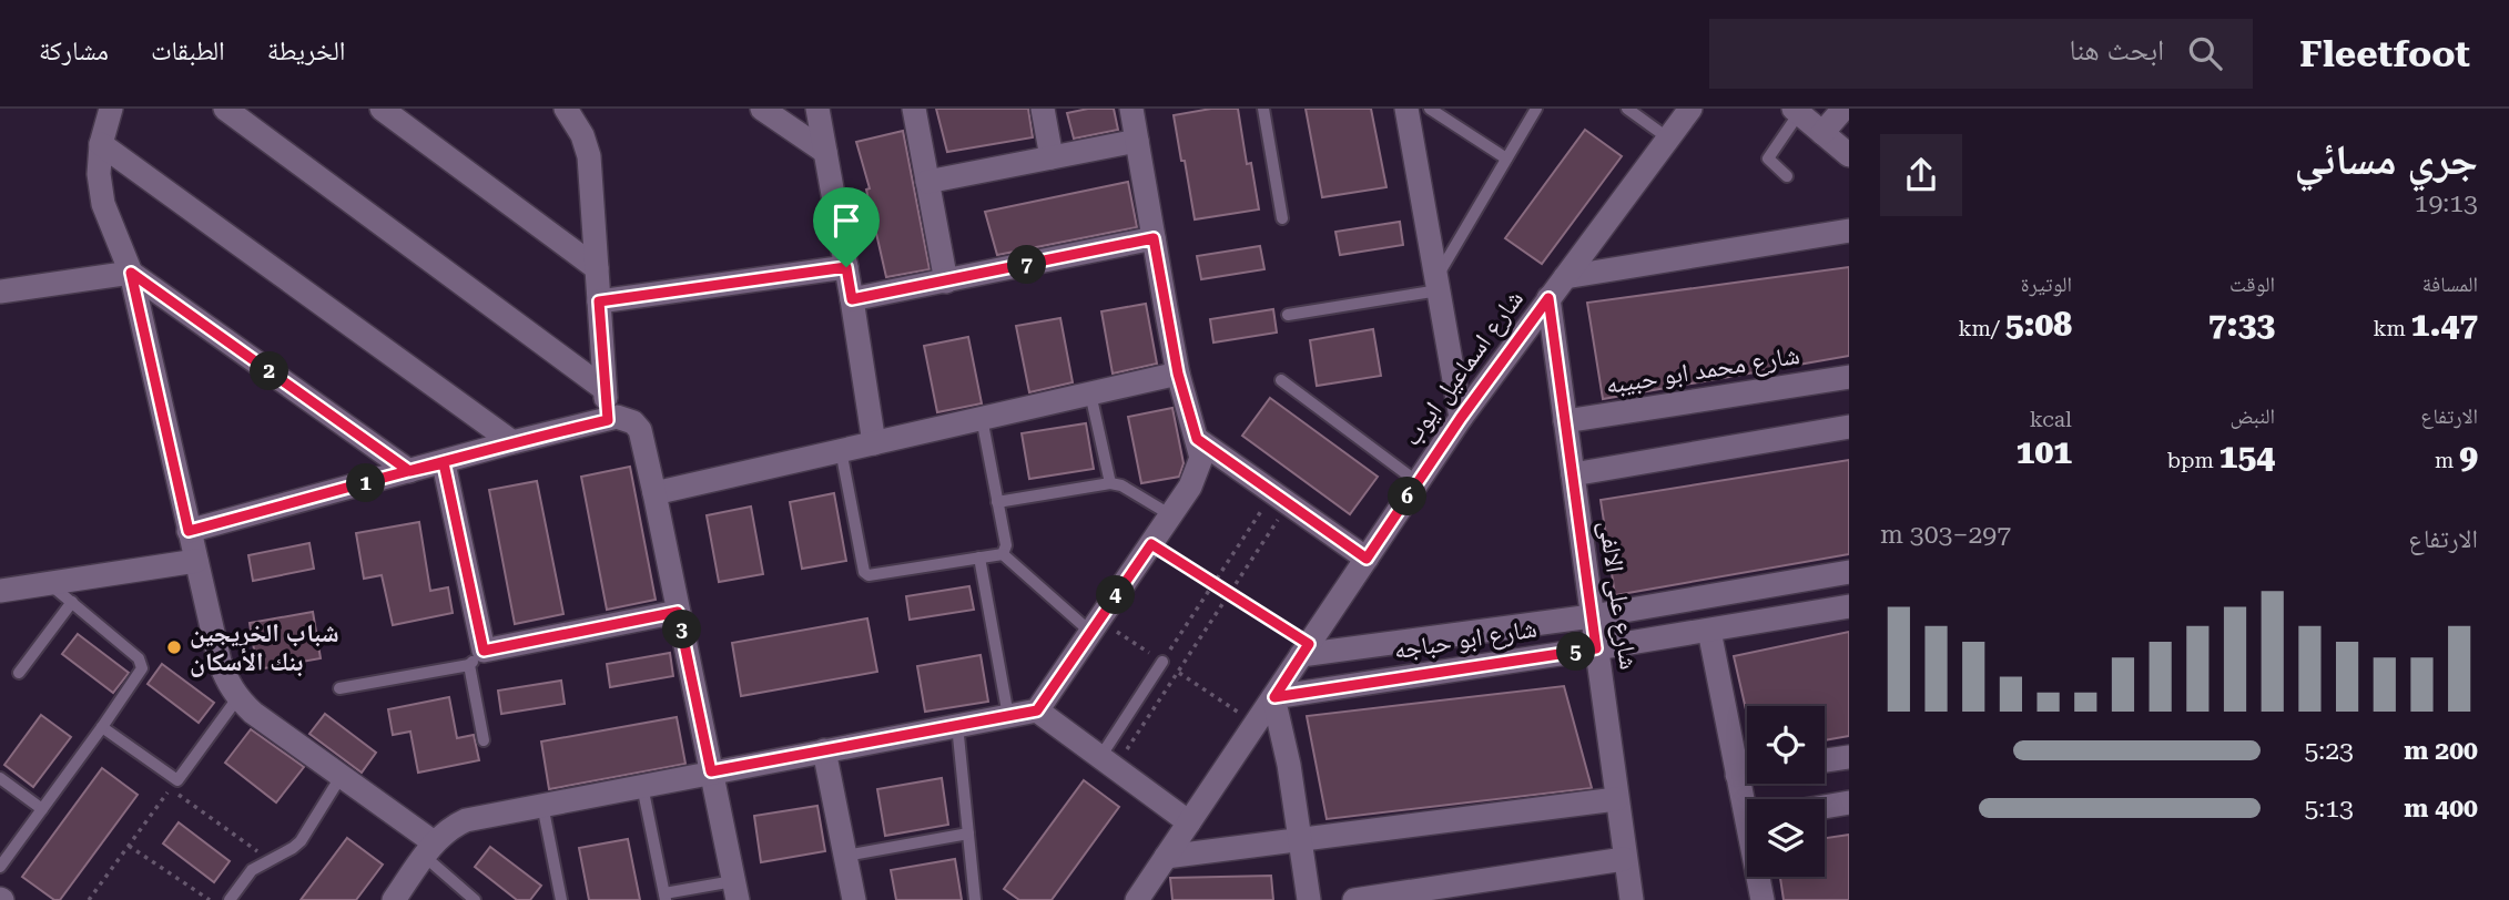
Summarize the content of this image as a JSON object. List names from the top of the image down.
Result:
{
  "streets": {
    "street": [
      "شارع اسماعيل ايوب",
      "شارع محمد ابو حبيبه",
      "شارع على الالفى",
      "شارع ابو حباجه"
    ]
  },
  "crossings": [
    ["شارع اسماعيل ايوب", "شارع على الالفى"],
    ["شارع اسماعيل ايوب", "شارع ابو حباجه"],
    ["شارع محمد ابو حبيبه", "شارع على الالفى"],
    ["شارع على الالفى", "شارع ابو حباجه"]
  ],
  "places": ["شباب الخريجين بنك الأسكان"],
  "page": {
    "header": "Fleetfoot",
    "search": "ابحث هنا",
    "nav": ["الخريطة", "الطبقات", "مشاركة"],
    "heading": ["جري مسائي", "19:13"],
    "stats": [
      ["المسافة", "1.47 km"],
      ["الوقت", "7:33"],
      ["الوتيرة", "5:08 /km"],
      ["الارتفاع", "9 m"],
      ["النبض", "154 bpm"],
      ["kcal", "101"]
    ],
    "pins": [
      "7",
      "2",
      "1",
      "6",
      "4",
      "3",
      "5"
    ],
    "chart": ["الارتفاع", "297–303 m"],
    "list": [
      {
        "name": "200 m",
        "note": "5:23"
      },
      {
        "name": "400 m",
        "note": "5:13"
      }
    ]
  }
}
